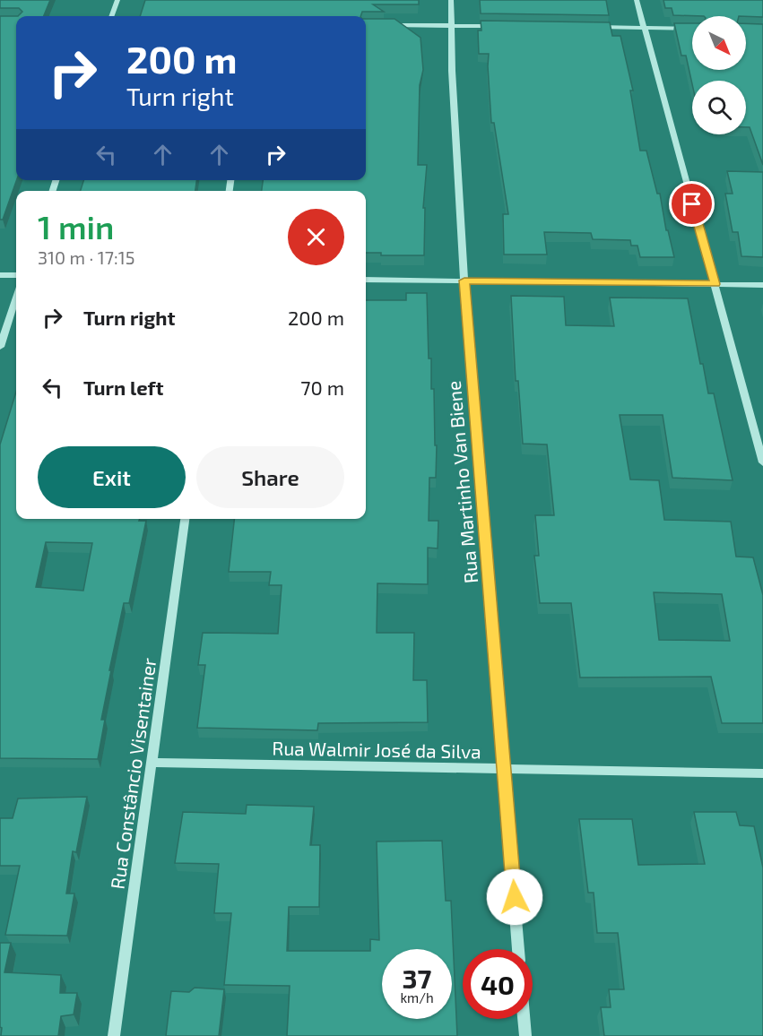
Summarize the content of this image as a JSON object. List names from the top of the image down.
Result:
{
  "streets": {
    "street": ["Rua Martinho Van Biene", "Rua Walmir José da Silva", "Rua Constâncio Visentainer"]
  },
  "crossings": [
    ["Rua Martinho Van Biene", "Rua Walmir José da Silva"],
    ["Rua Walmir José da Silva", "Rua Constâncio Visentainer"]
  ],
  "north": "bottom right",
  "page": {
    "turn": ["200 m", "Turn right"],
    "heading": ["1 min", "310 m · 17:15"],
    "list": [
      {
        "name": "Turn right",
        "value": "200 m"
      },
      {
        "name": "Turn left",
        "value": "70 m"
      }
    ],
    "buttons": ["Exit", "Share"],
    "speed": "37 km/h",
    "limit": "40"
  }
}
